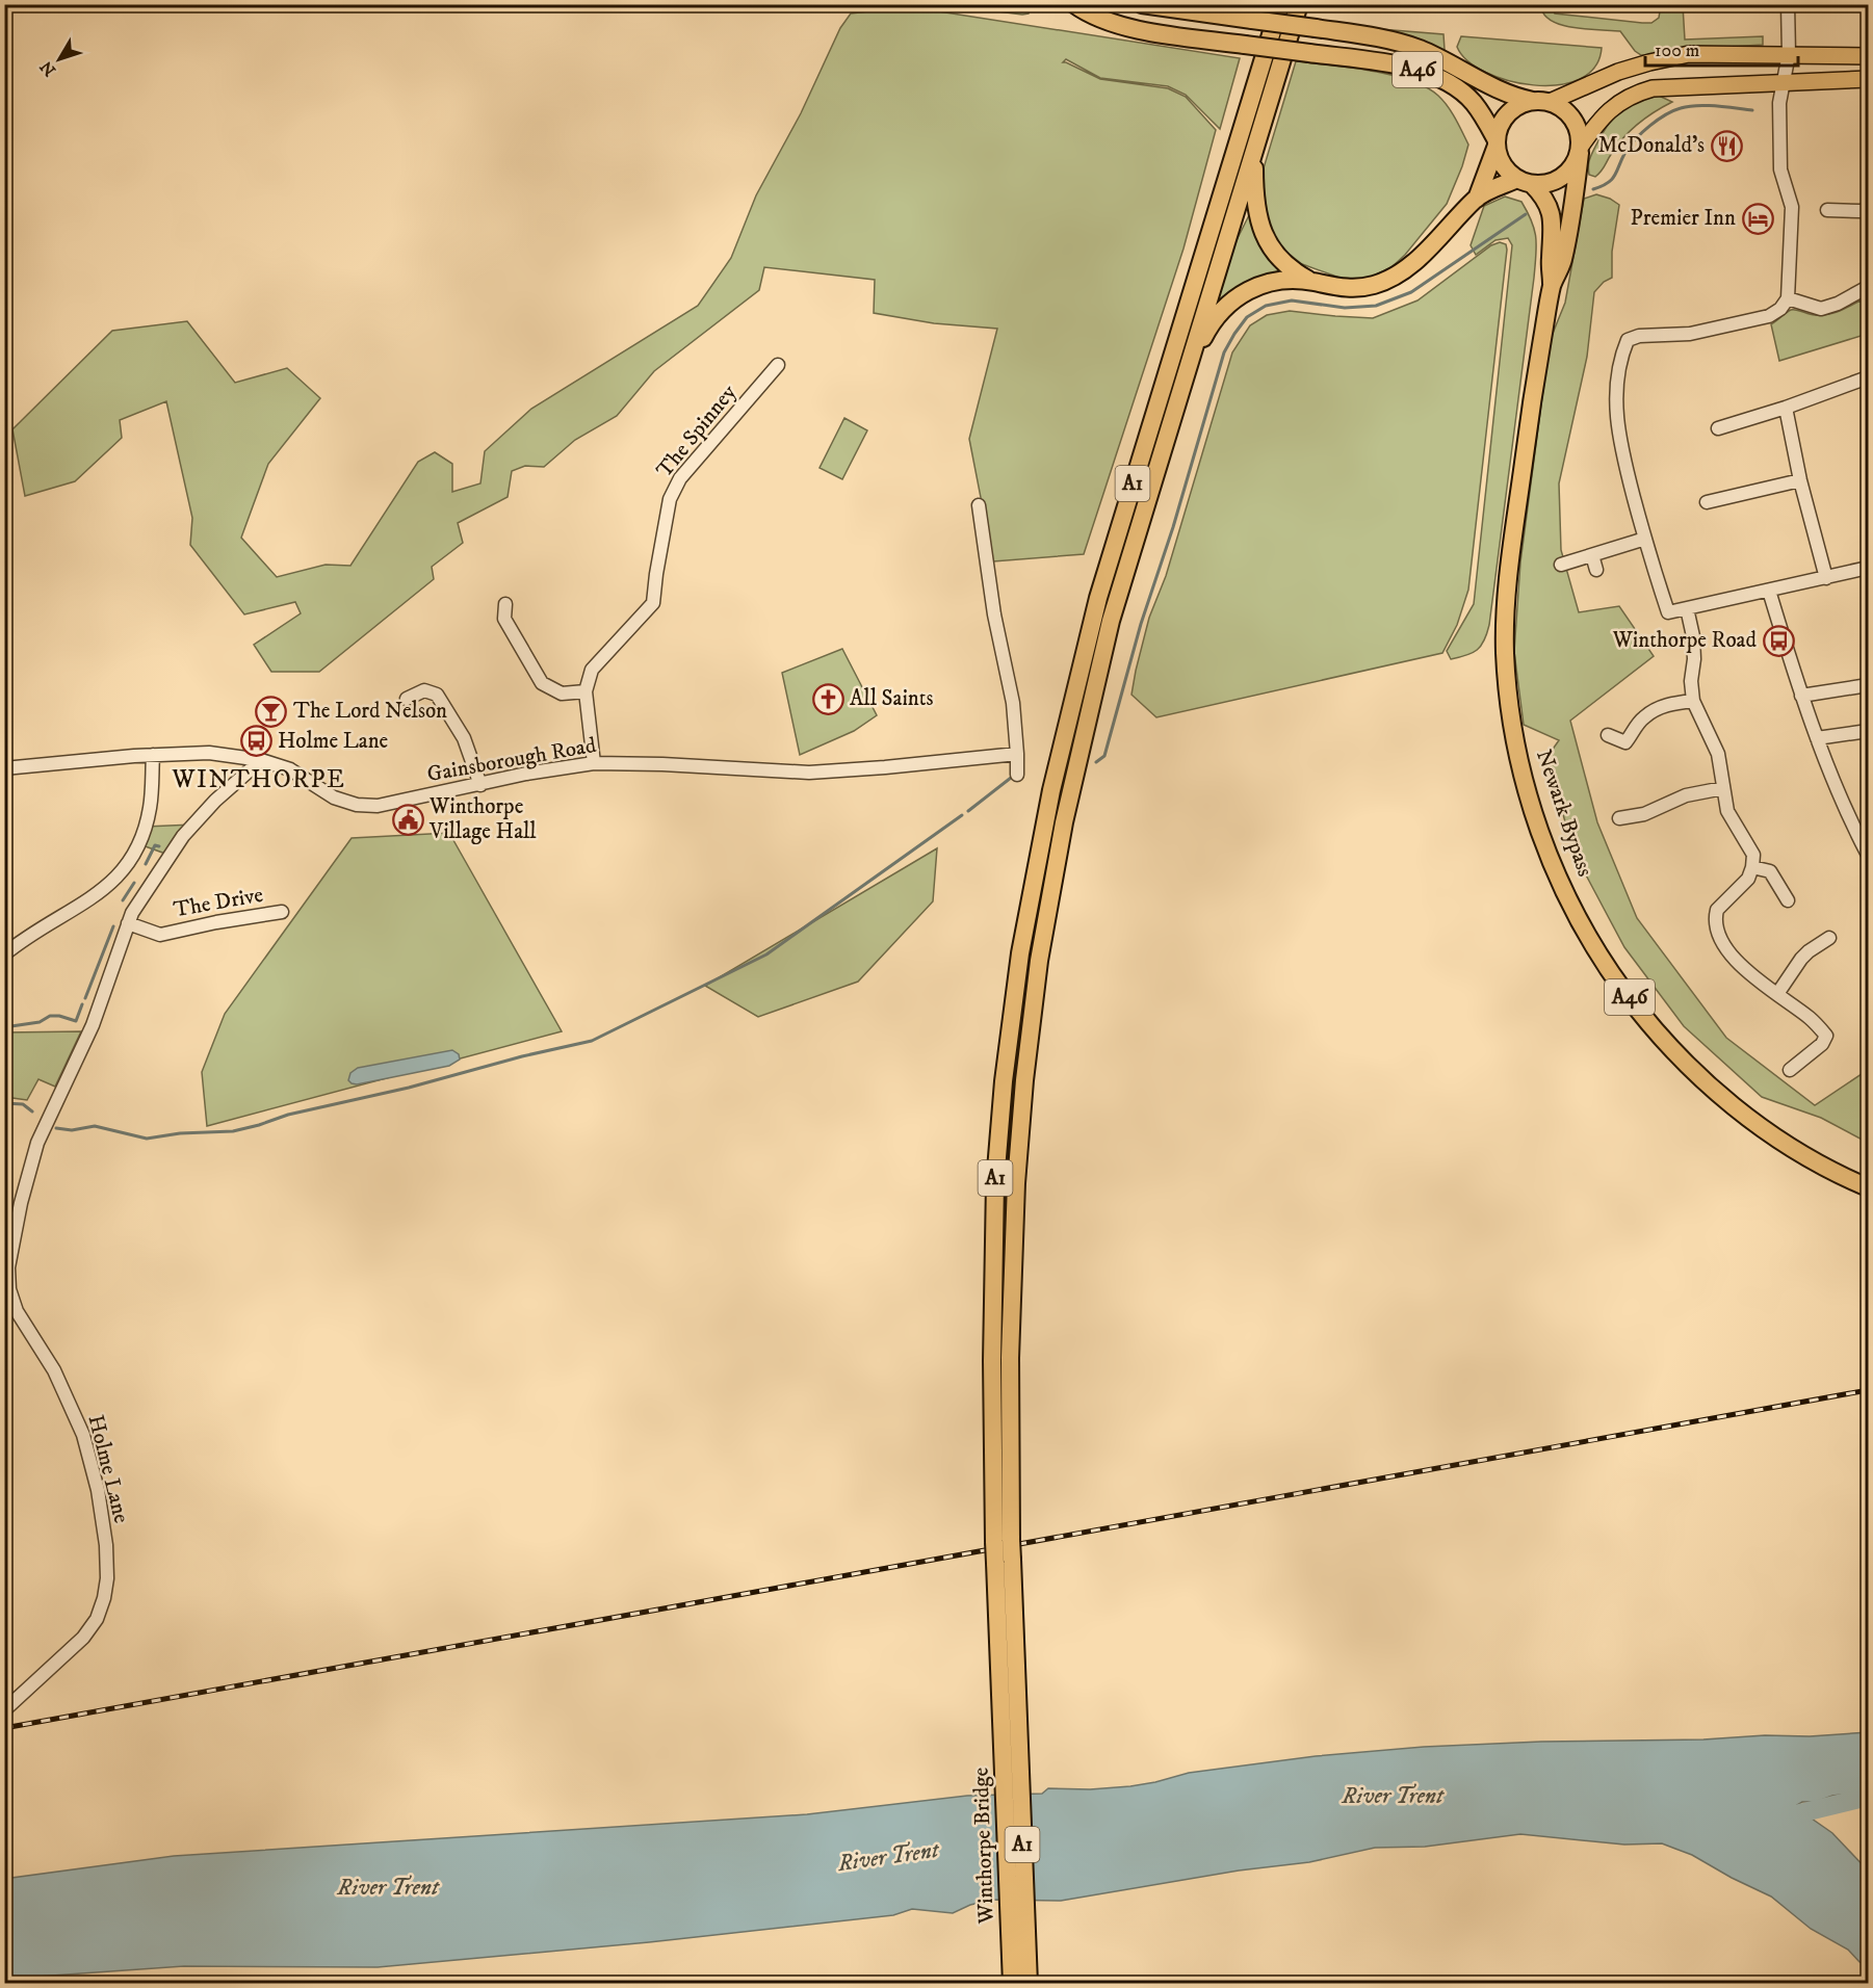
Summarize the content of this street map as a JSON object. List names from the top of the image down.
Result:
{
  "streets": {
    "highway": [
      "A46",
      "A1",
      "Newark Bypass",
      "Winthorpe Bridge"
    ],
    "street": [
      "The Spinney",
      "Gainsborough Road",
      "The Drive",
      "Holme Lane"
    ]
  },
  "crossings": [
    ["A46", "Newark Bypass"],
    ["A1", "Winthorpe Bridge"],
    ["Gainsborough Road", "Holme Lane"],
    ["The Drive", "Holme Lane"]
  ],
  "districts": ["WINTHORPE"],
  "water": ["River Trent"],
  "places": {
    "restaurant": ["McDonald's"],
    "hotel": ["Premier Inn"],
    "bus stop": ["Winthorpe Road", "Holme Lane"],
    "church": ["All Saints"],
    "bar": ["The Lord Nelson"],
    "public building": ["Winthorpe Village Hall"]
  },
  "scale_bar": "100 m",
  "north": "bottom left"
}
